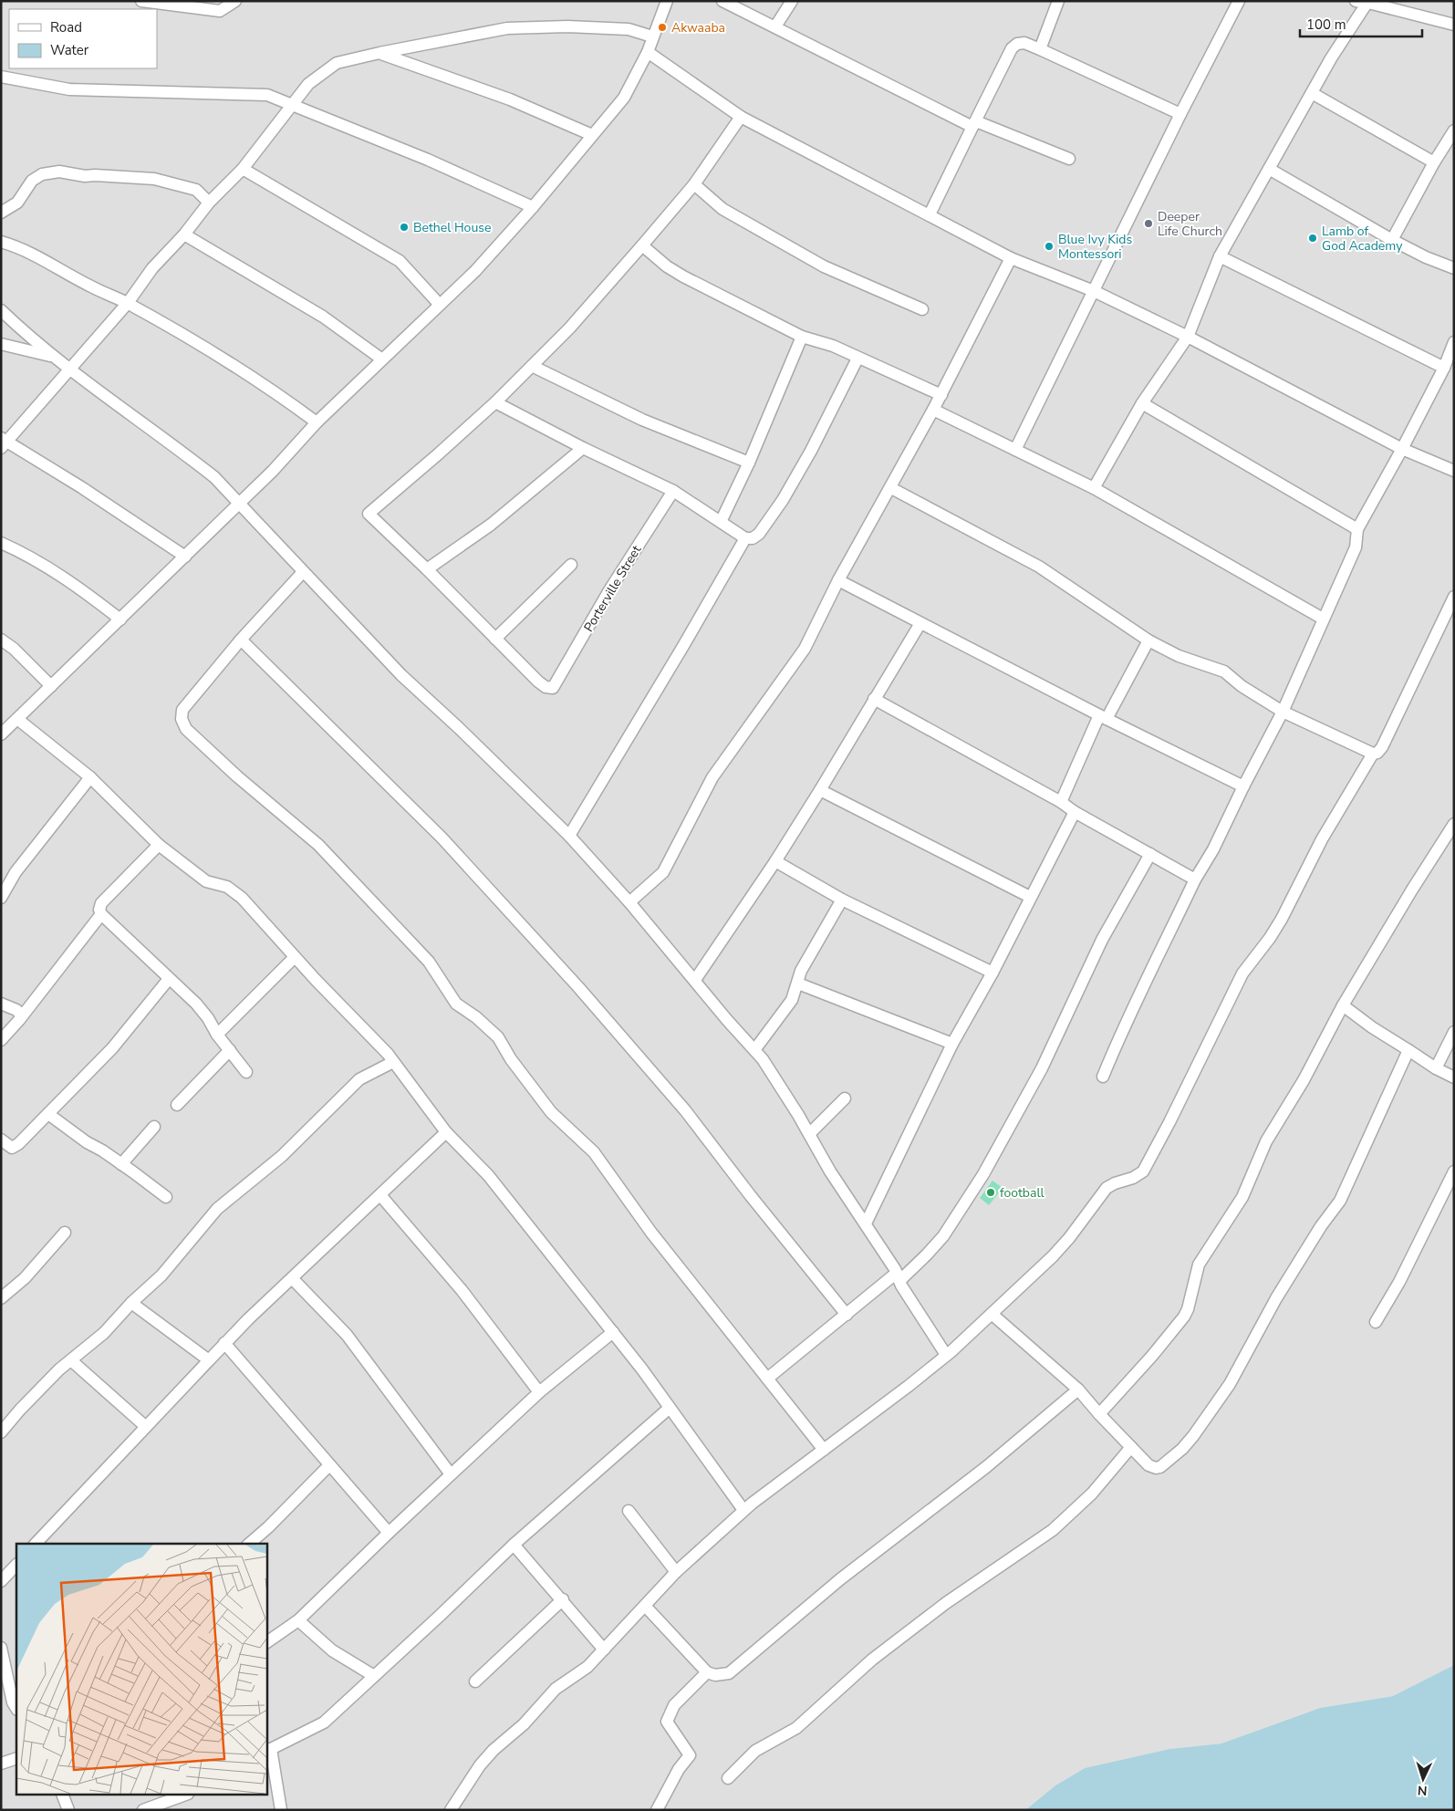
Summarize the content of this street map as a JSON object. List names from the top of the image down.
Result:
{
  "streets": {
    "street": ["Porterville Street"]
  },
  "places": [
    "Akwaaba",
    "Deeper Life Church",
    "Bethel House",
    "Lamb of God Academy",
    "Blue Ivy Kids Montessori",
    "football"
  ],
  "legend": ["Road", "Water"],
  "scale_bar": "100 m",
  "north": "bottom"
}
